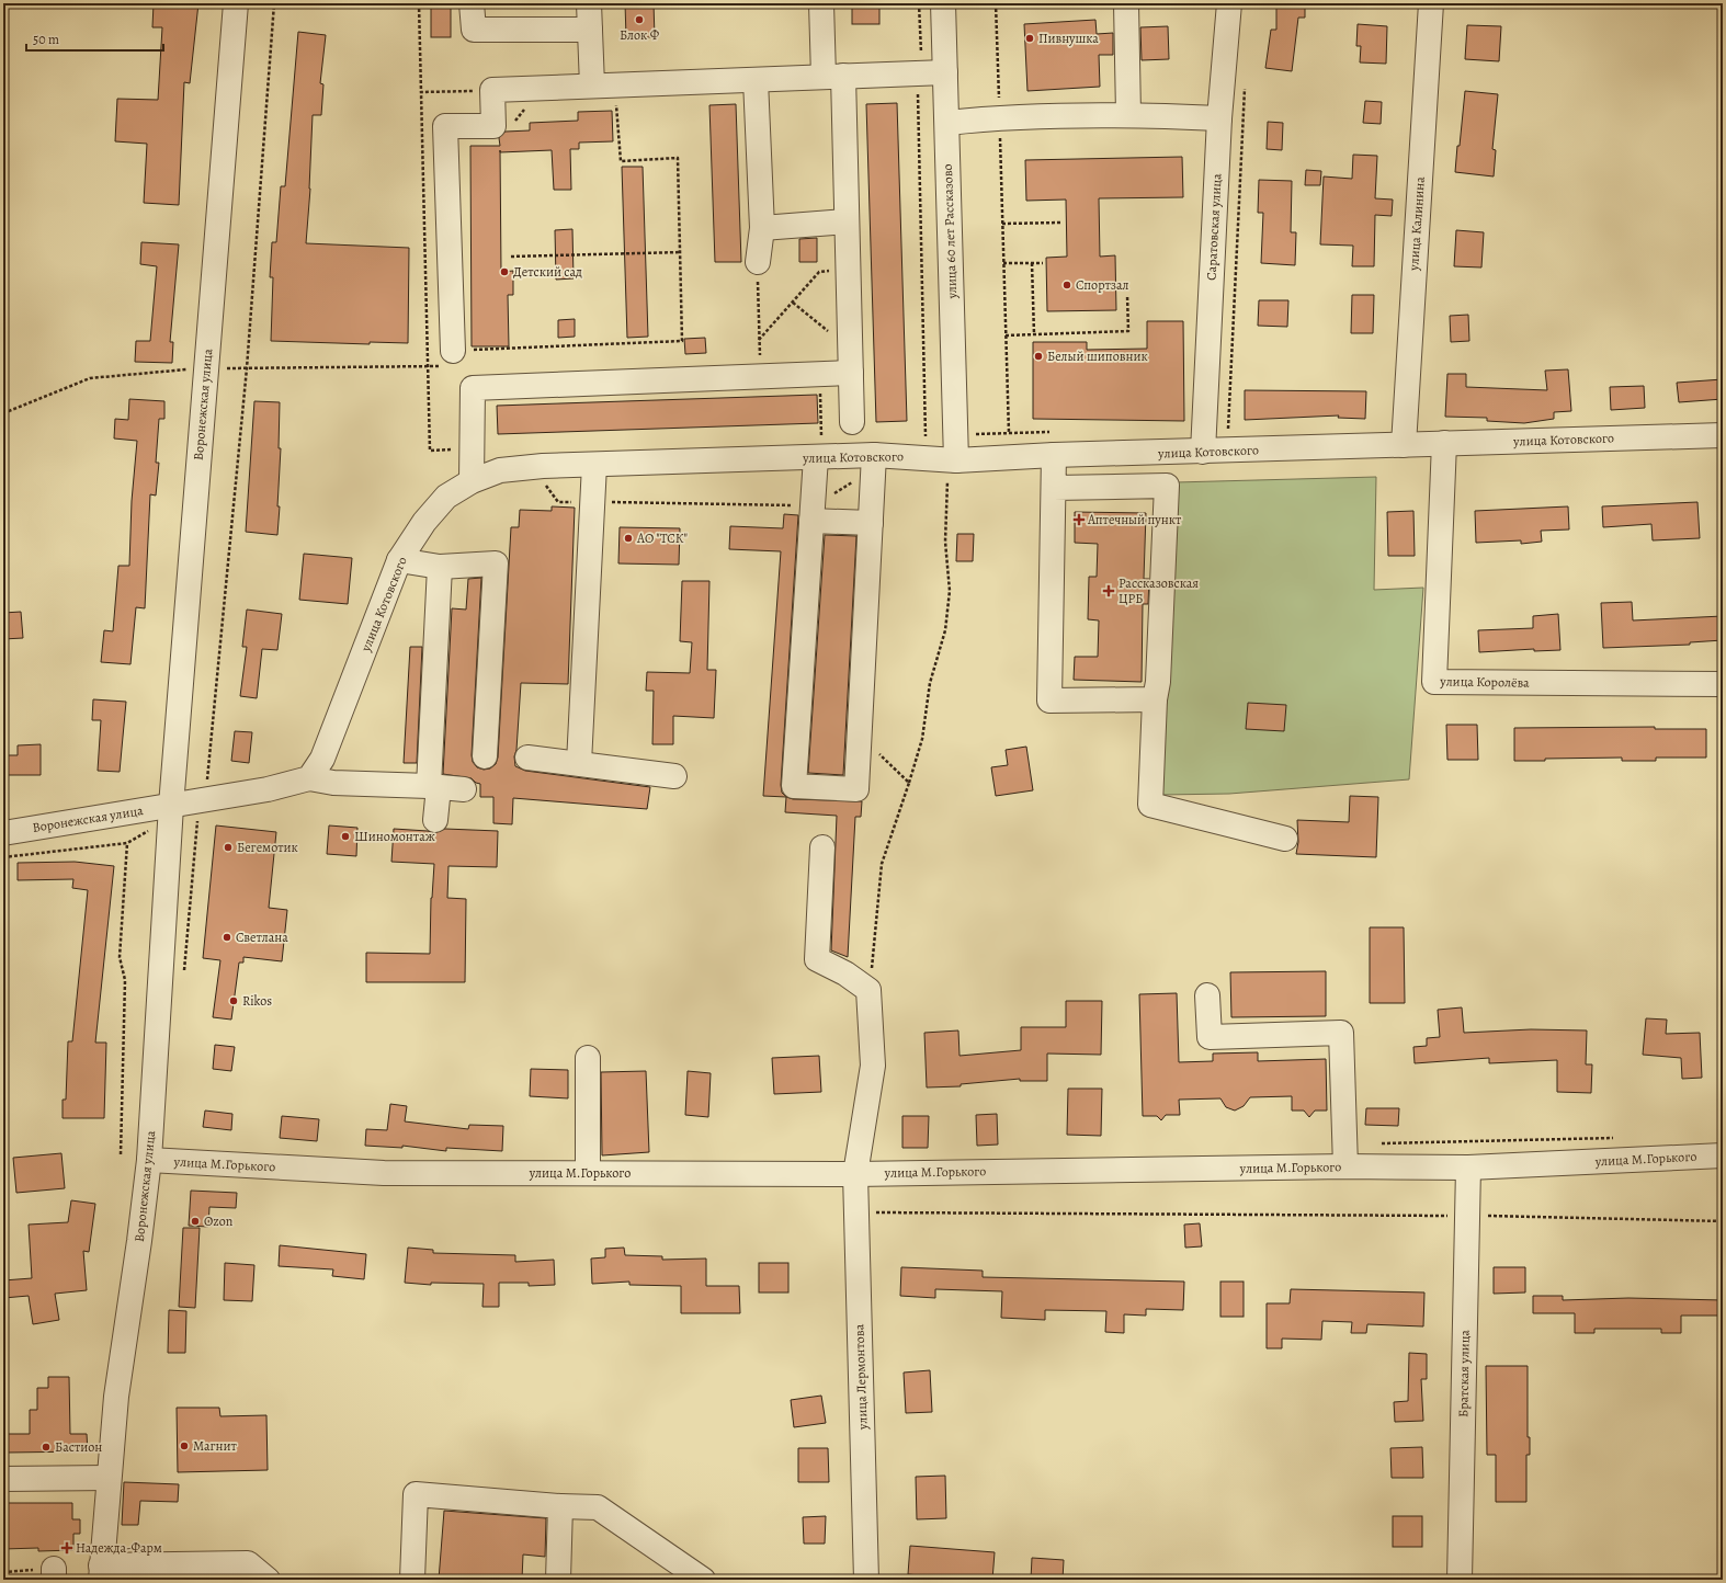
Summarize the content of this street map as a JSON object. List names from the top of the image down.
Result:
{
  "streets": {
    "street": [
      "улица Калинина",
      "Саратовская улица",
      "улица 60 лет Рассказово",
      "Воронежская улица",
      "улица Котовского",
      "улица Королёва",
      "улица М.Горького",
      "Братская улица",
      "улица Лермонтова"
    ]
  },
  "crossings": [
    ["улица Калинина", "улица Котовского"],
    ["Саратовская улица", "улица Котовского"],
    ["улица 60 лет Рассказово", "улица Котовского"],
    ["Воронежская улица", "улица М.Горького"],
    ["улица Котовского", "улица Королёва"],
    ["улица М.Горького", "Братская улица"],
    ["улица М.Горького", "улица Лермонтова"]
  ],
  "places": {
    "other": [
      "Блок Ф",
      "Пивнушка",
      "Детский сад",
      "Спортзал",
      "Белый шиповник",
      "АО \"ТСК\"",
      "Шиномонтаж",
      "Бегемотик",
      "Светлана",
      "Rikos",
      "Ozon",
      "Магнит",
      "Бастион"
    ],
    "health": ["Аптечный пункт", "Рассказовская ЦРБ", "Надежда-Фарм"]
  },
  "scale_bar": "50 m"
}
